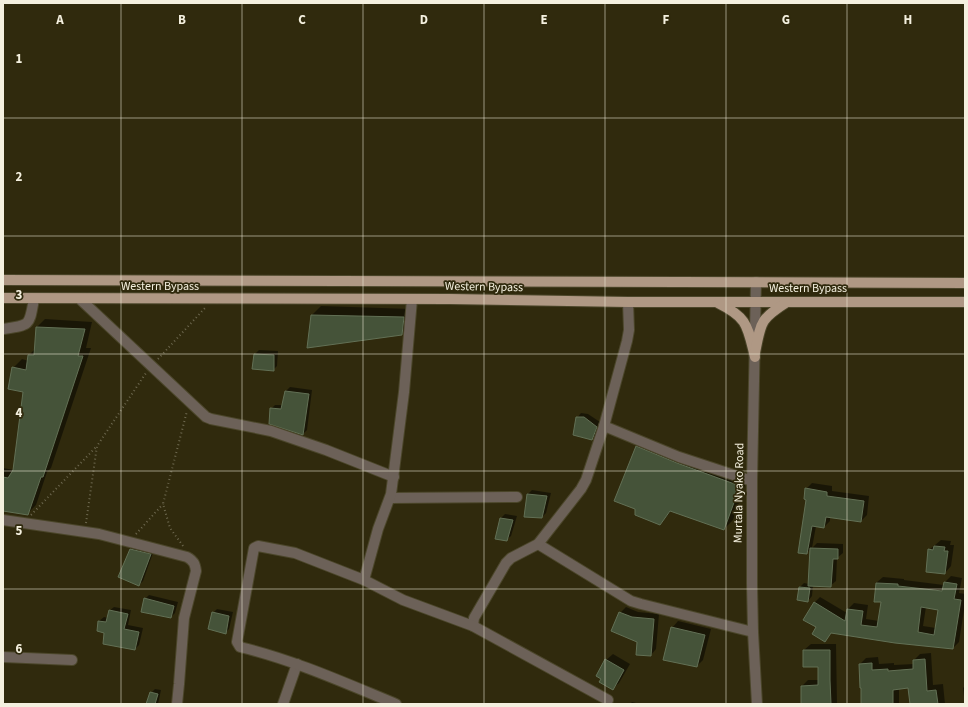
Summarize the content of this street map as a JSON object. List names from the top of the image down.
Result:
{
  "streets": {
    "main road": ["Western Bypass"],
    "street": ["Murtala Nyako Road"]
  },
  "crossings": [
    ["Western Bypass", "Murtala Nyako Road"]
  ],
  "grid": {
    "columns": [
      "A",
      "B",
      "C",
      "D",
      "E",
      "F",
      "G",
      "H"
    ],
    "rows": [
      "1",
      "2",
      "3",
      "4",
      "5",
      "6"
    ]
  }
}
